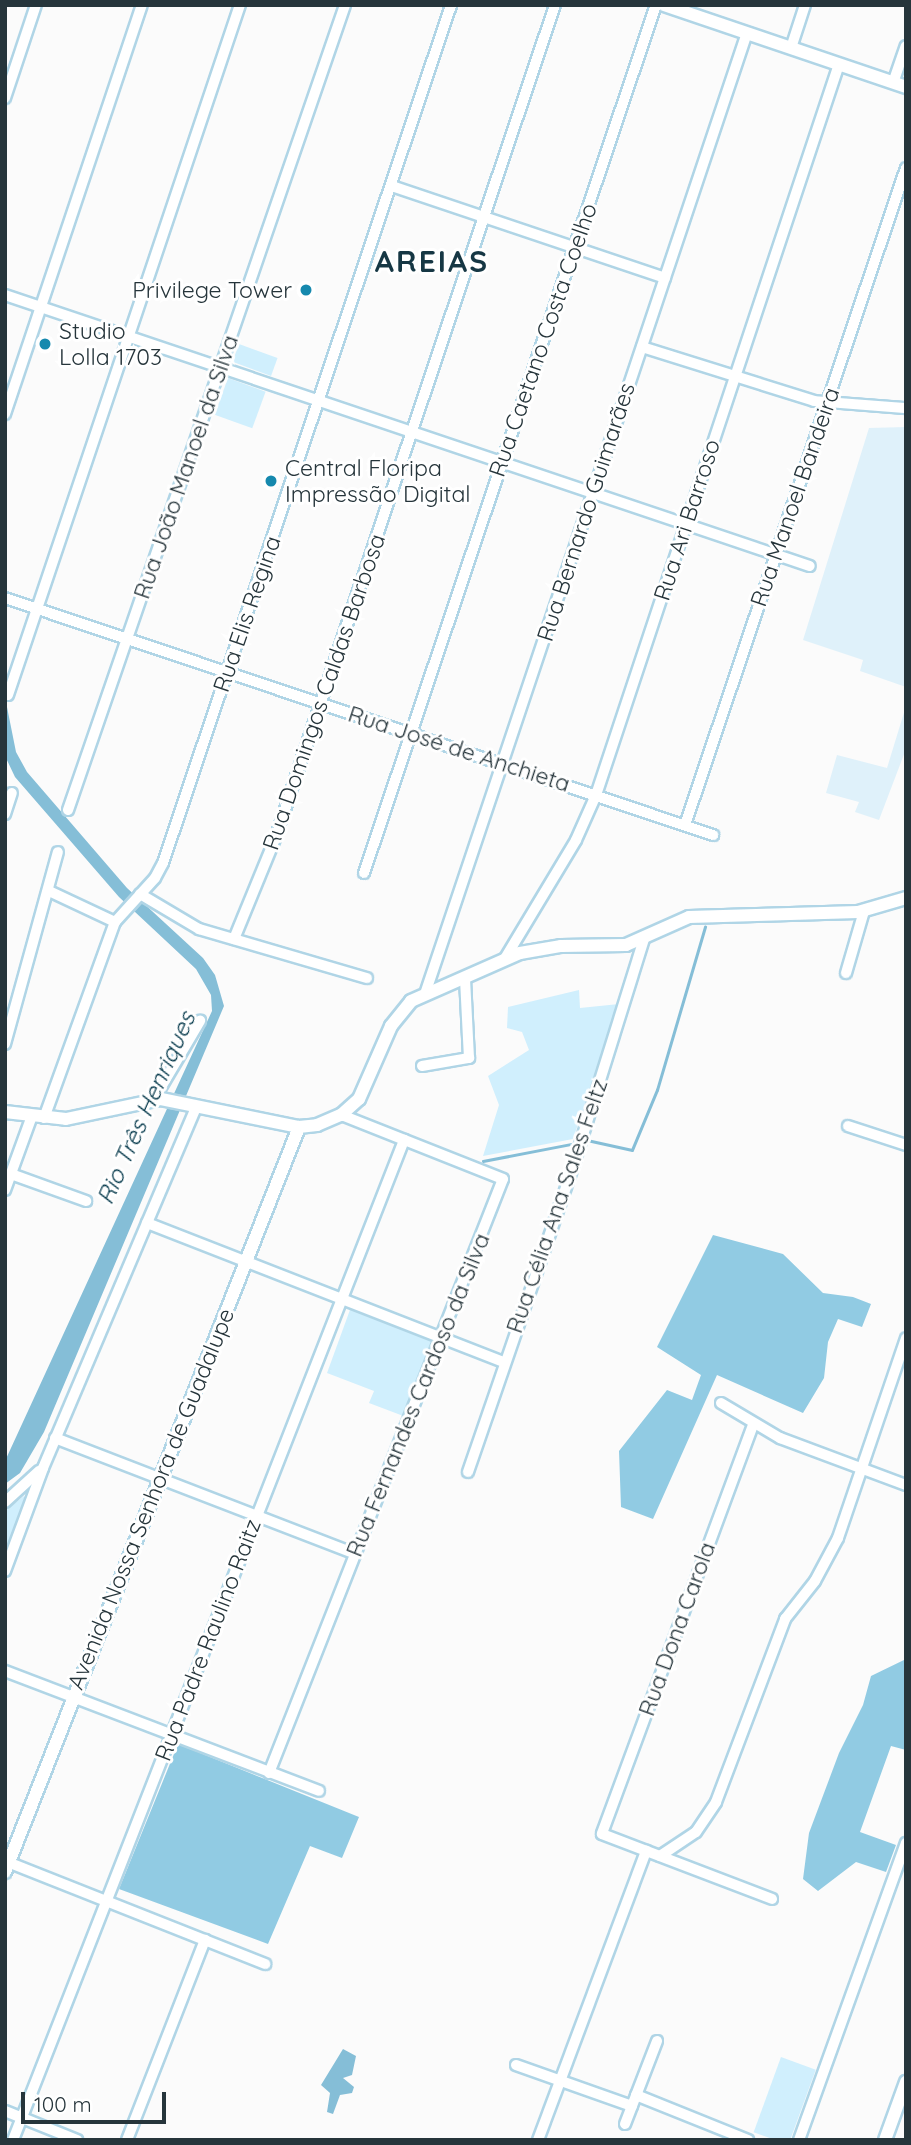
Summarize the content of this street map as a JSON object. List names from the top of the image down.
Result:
{
  "streets": {
    "street": [
      "Rua Caetano Costa Coelho",
      "Rua João Manoel da Silva",
      "Rua Manoel Bandeira",
      "Rua Bernardo Guimarães",
      "Rua Ari Barroso",
      "Rua Elis Regina",
      "Rua Domingos Caldas Barbosa",
      "Rua José de Anchieta",
      "Rua Célia Ana Sales Feltz",
      "Rua Fernandes Cardoso da Silva",
      "Avenida Nossa Senhora de Guadalupe",
      "Rua Dona Carola",
      "Rua Padre Raulino Raitz"
    ]
  },
  "crossings": [
    ["Rua Caetano Costa Coelho", "Rua José de Anchieta"],
    ["Rua João Manoel da Silva", "Rua José de Anchieta"],
    ["Rua Manoel Bandeira", "Rua José de Anchieta"],
    ["Rua Bernardo Guimarães", "Rua José de Anchieta"],
    ["Rua Ari Barroso", "Rua José de Anchieta"],
    ["Rua Elis Regina", "Rua José de Anchieta"],
    ["Rua Domingos Caldas Barbosa", "Rua José de Anchieta"],
    ["Rua Fernandes Cardoso da Silva", "Rua Padre Raulino Raitz"]
  ],
  "districts": ["AREIAS"],
  "water": ["Rio Três Henriques"],
  "places": ["Privilege Tower", "Studio Lolla 1703", "Central Floripa Impressão Digital"],
  "scale_bar": "100 m"
}
